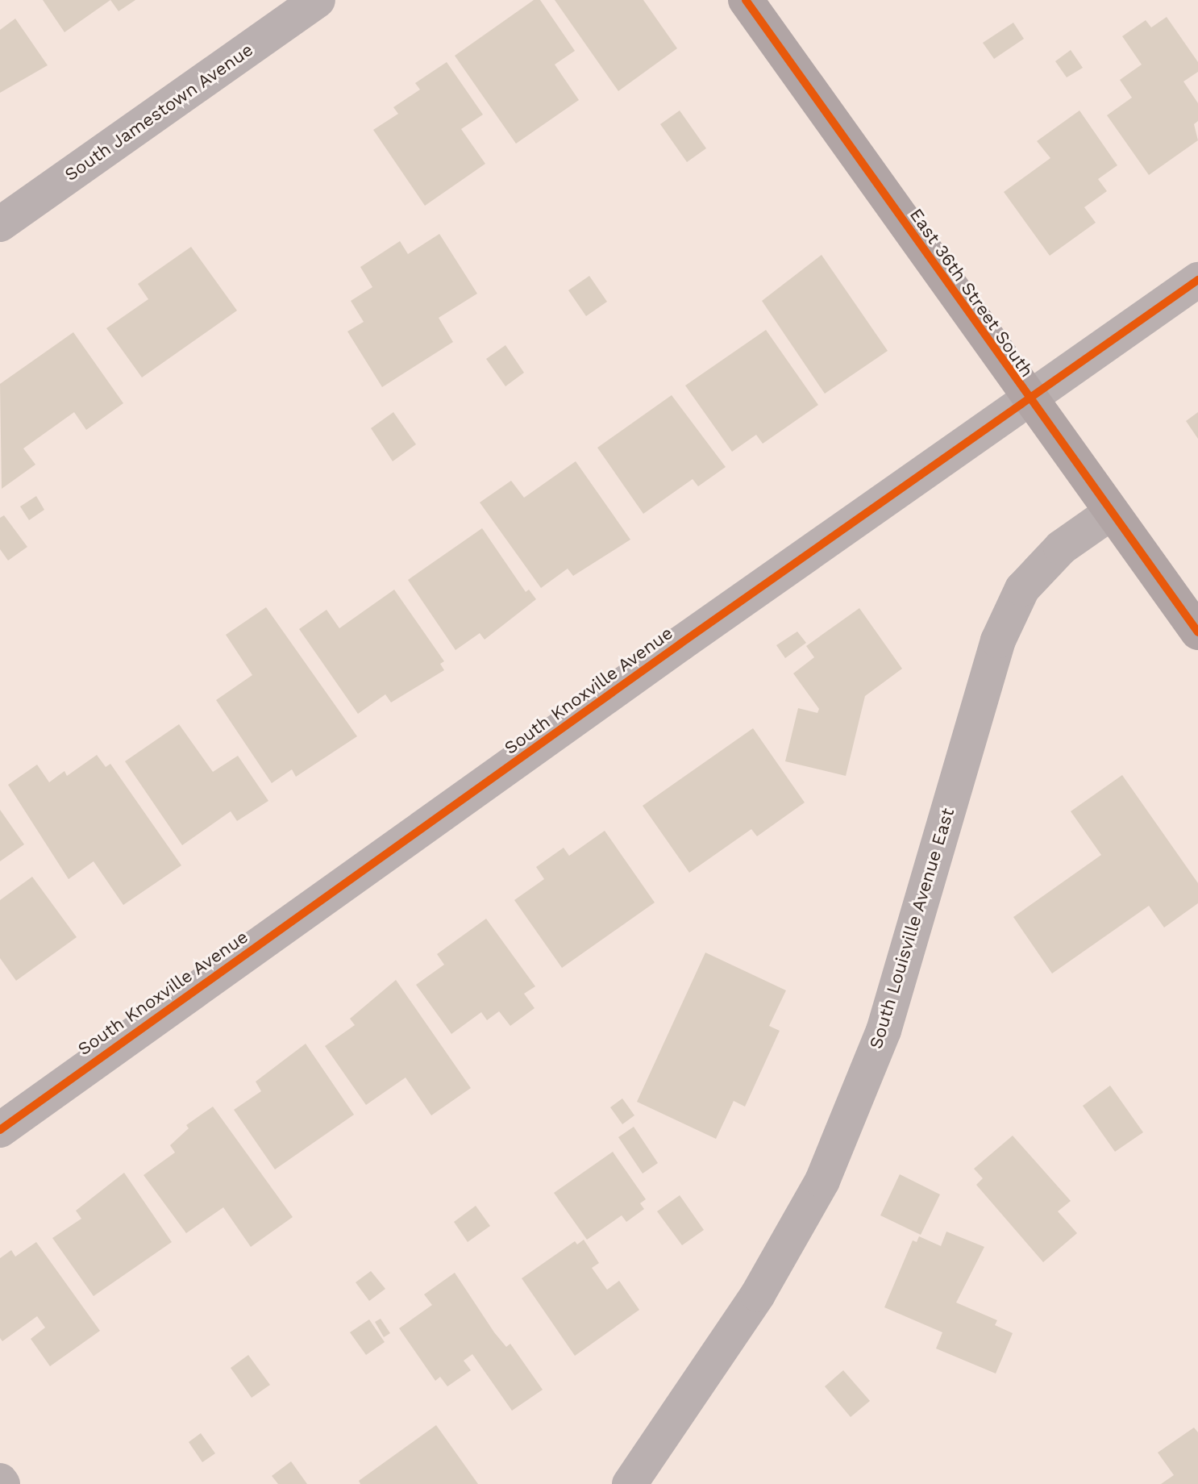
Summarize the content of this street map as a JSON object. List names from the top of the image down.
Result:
{
  "streets": {
    "street": [
      "South Jamestown Avenue",
      "East 36th Street South",
      "South Knoxville Avenue",
      "South Louisville Avenue East"
    ]
  },
  "crossings": [
    ["East 36th Street South", "South Knoxville Avenue"],
    ["East 36th Street South", "South Louisville Avenue East"]
  ]
}
